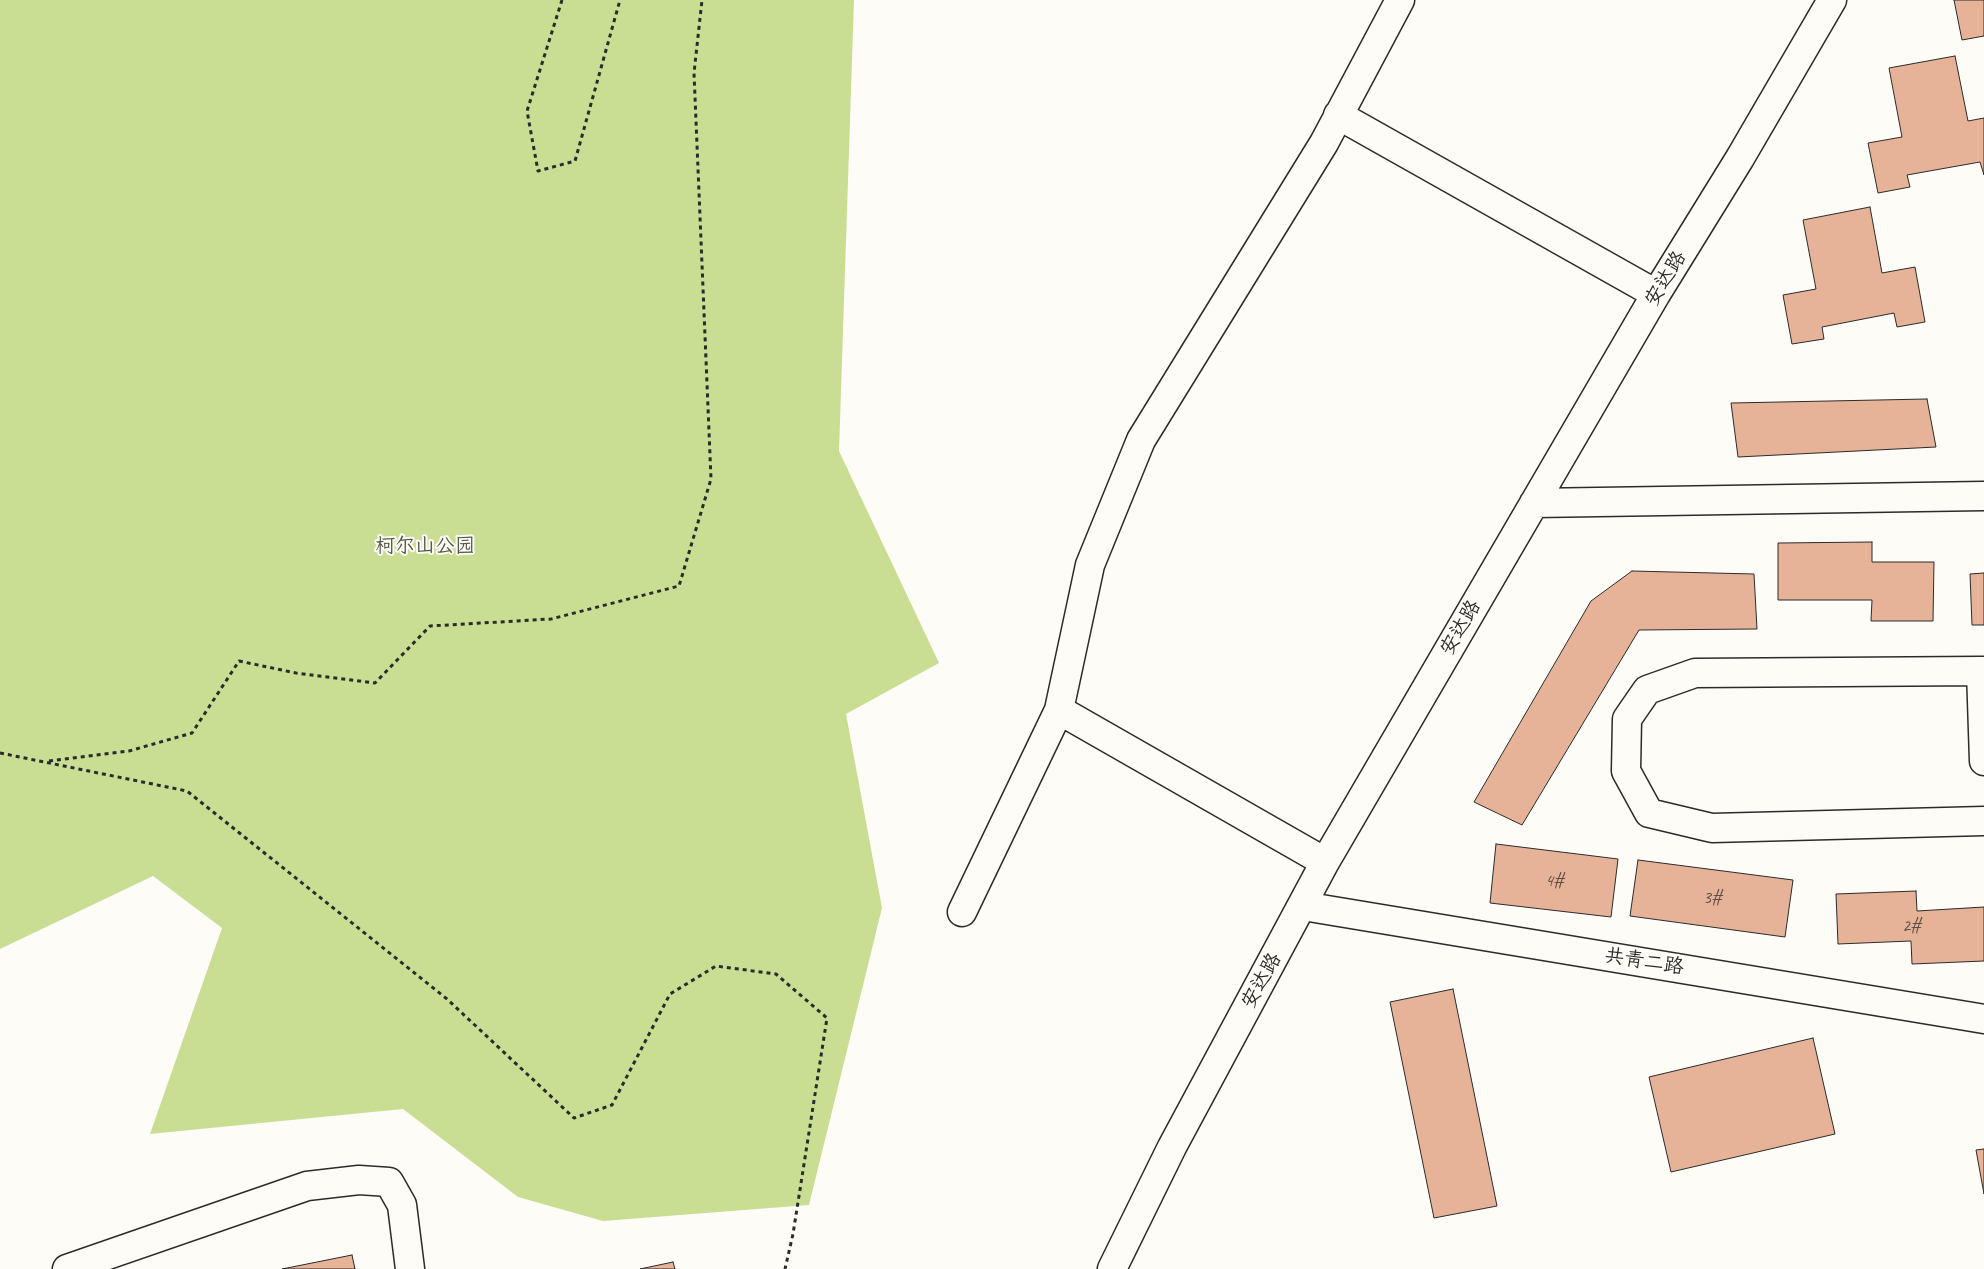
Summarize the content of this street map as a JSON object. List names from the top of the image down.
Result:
{
  "streets": {
    "street": ["安达路", "共青二路"]
  },
  "crossings": [
    ["安达路", "共青二路"]
  ],
  "parks": ["柯尔山公园"],
  "house_numbers": ["4#", "3#", "2#"]
}
